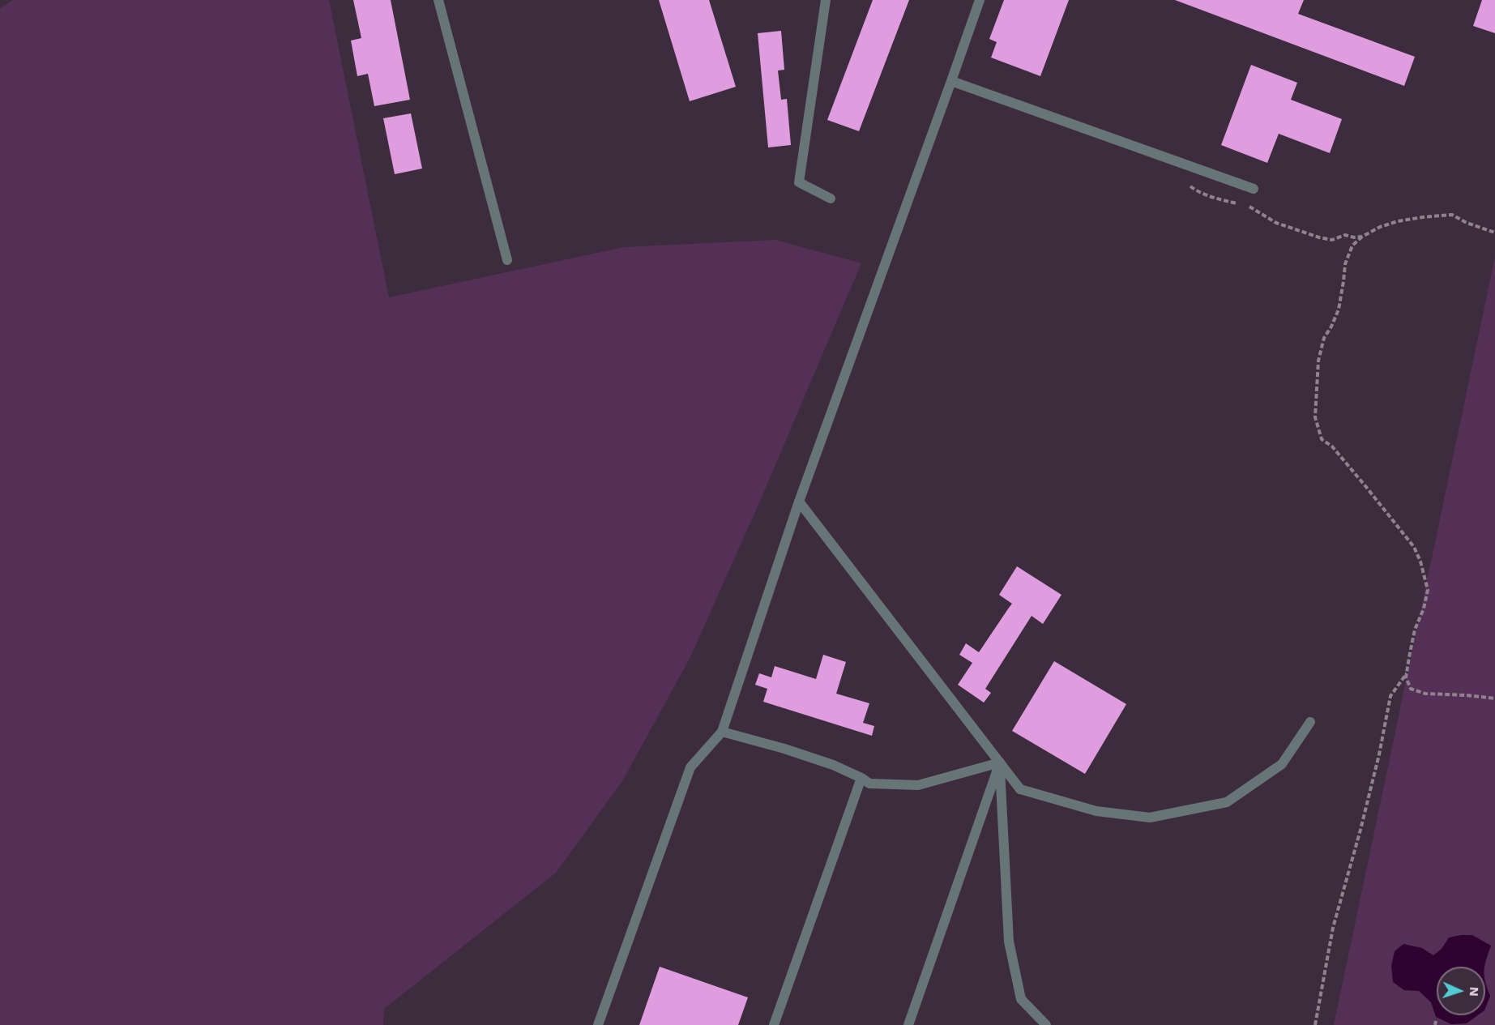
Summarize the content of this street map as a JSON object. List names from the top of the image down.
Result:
{
  "north": "right"
}
